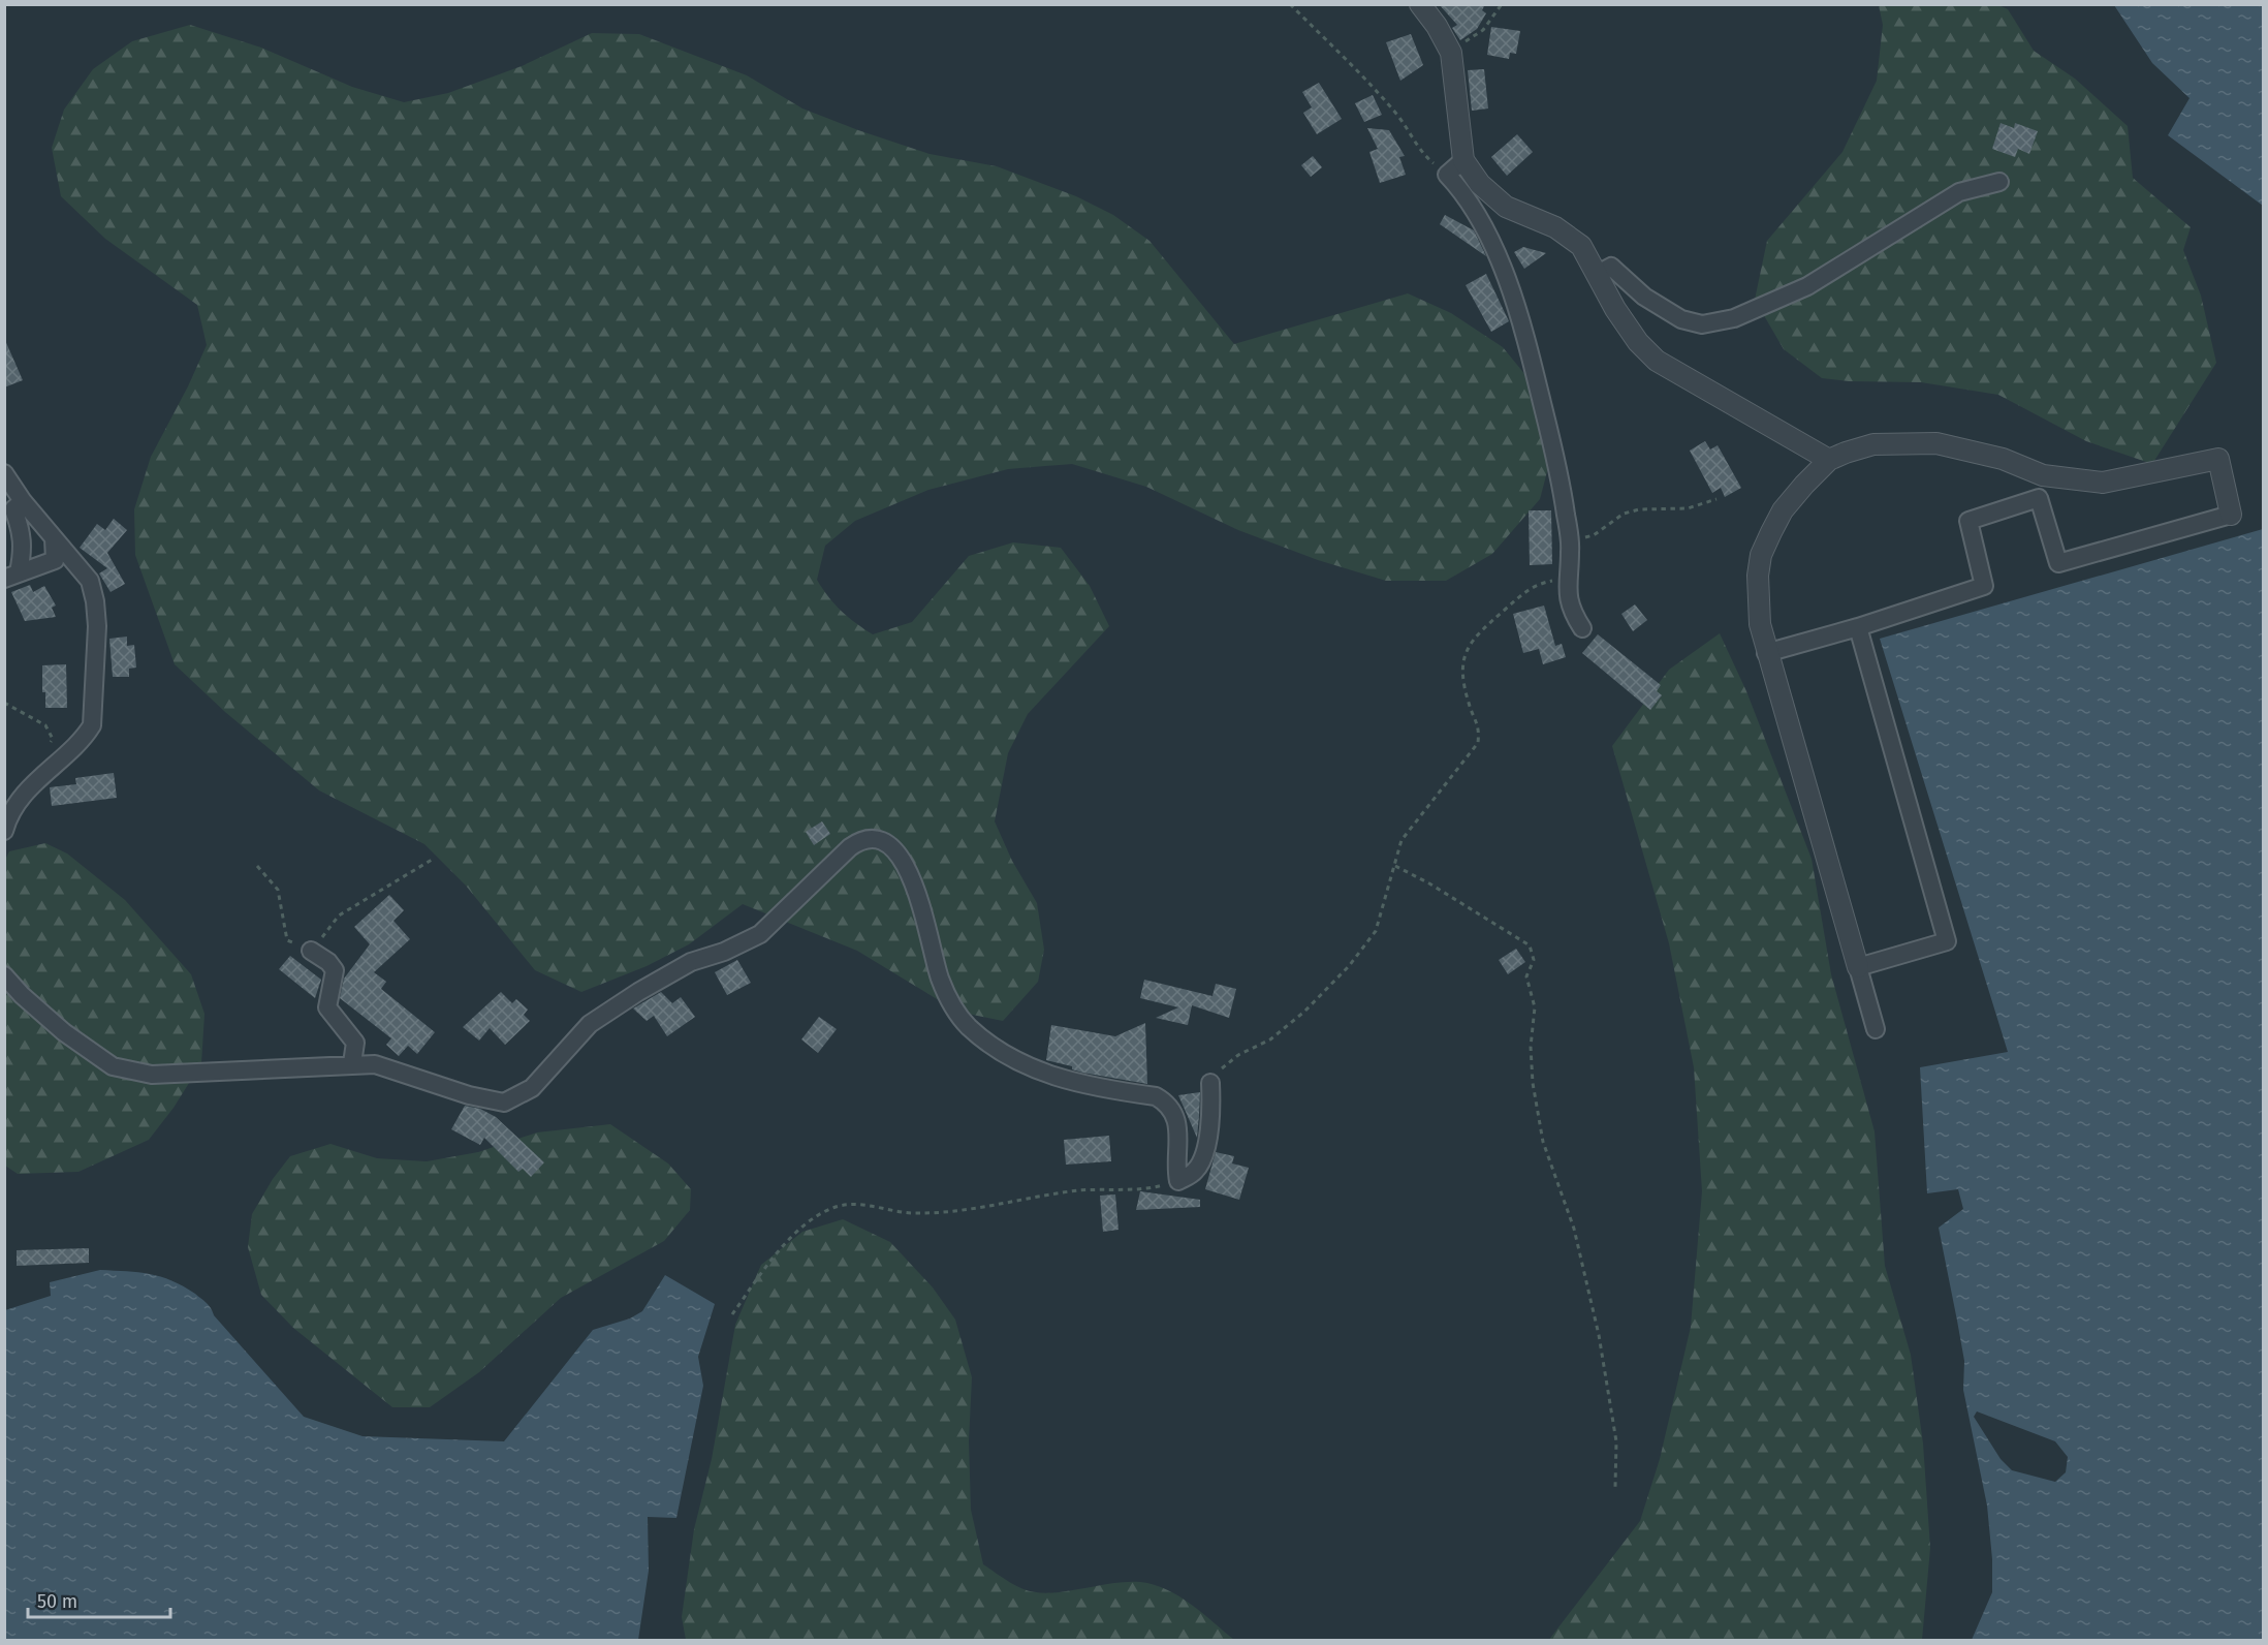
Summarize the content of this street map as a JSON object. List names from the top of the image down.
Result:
{
  "scale_bar": "50 m"
}
